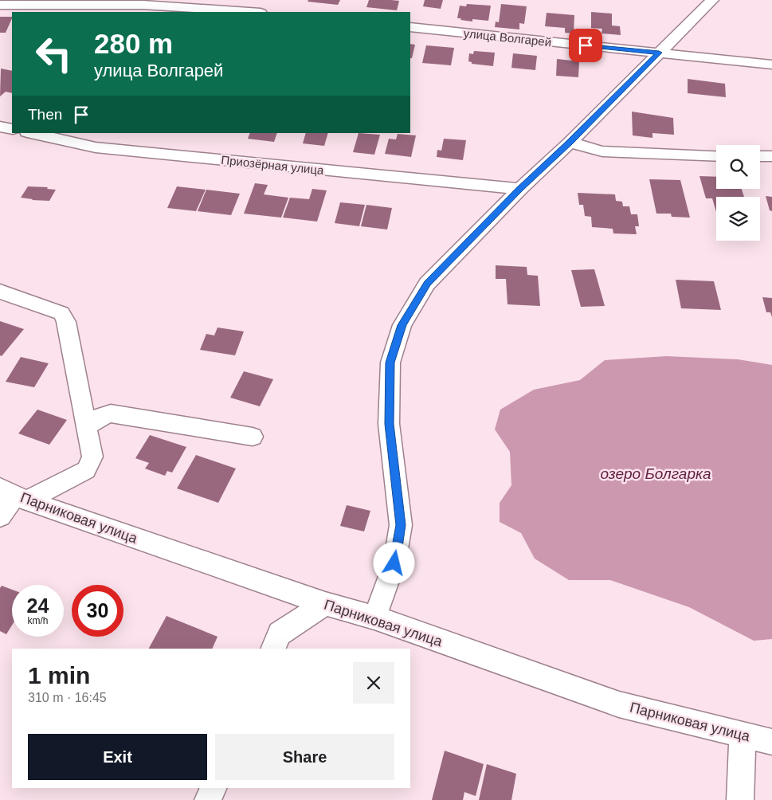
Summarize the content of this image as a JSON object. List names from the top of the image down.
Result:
{
  "streets": {
    "street": ["улица Волгарей", "Приозёрная улица", "Парниковая улица"]
  },
  "water": ["озеро Болгарка"],
  "page": {
    "turn": ["280 m", "улица Волгарей"],
    "then": "Then",
    "speed": "24 km/h",
    "limit": "30",
    "heading": ["1 min", "310 m · 16:45"],
    "buttons": ["Exit", "Share"]
  }
}
